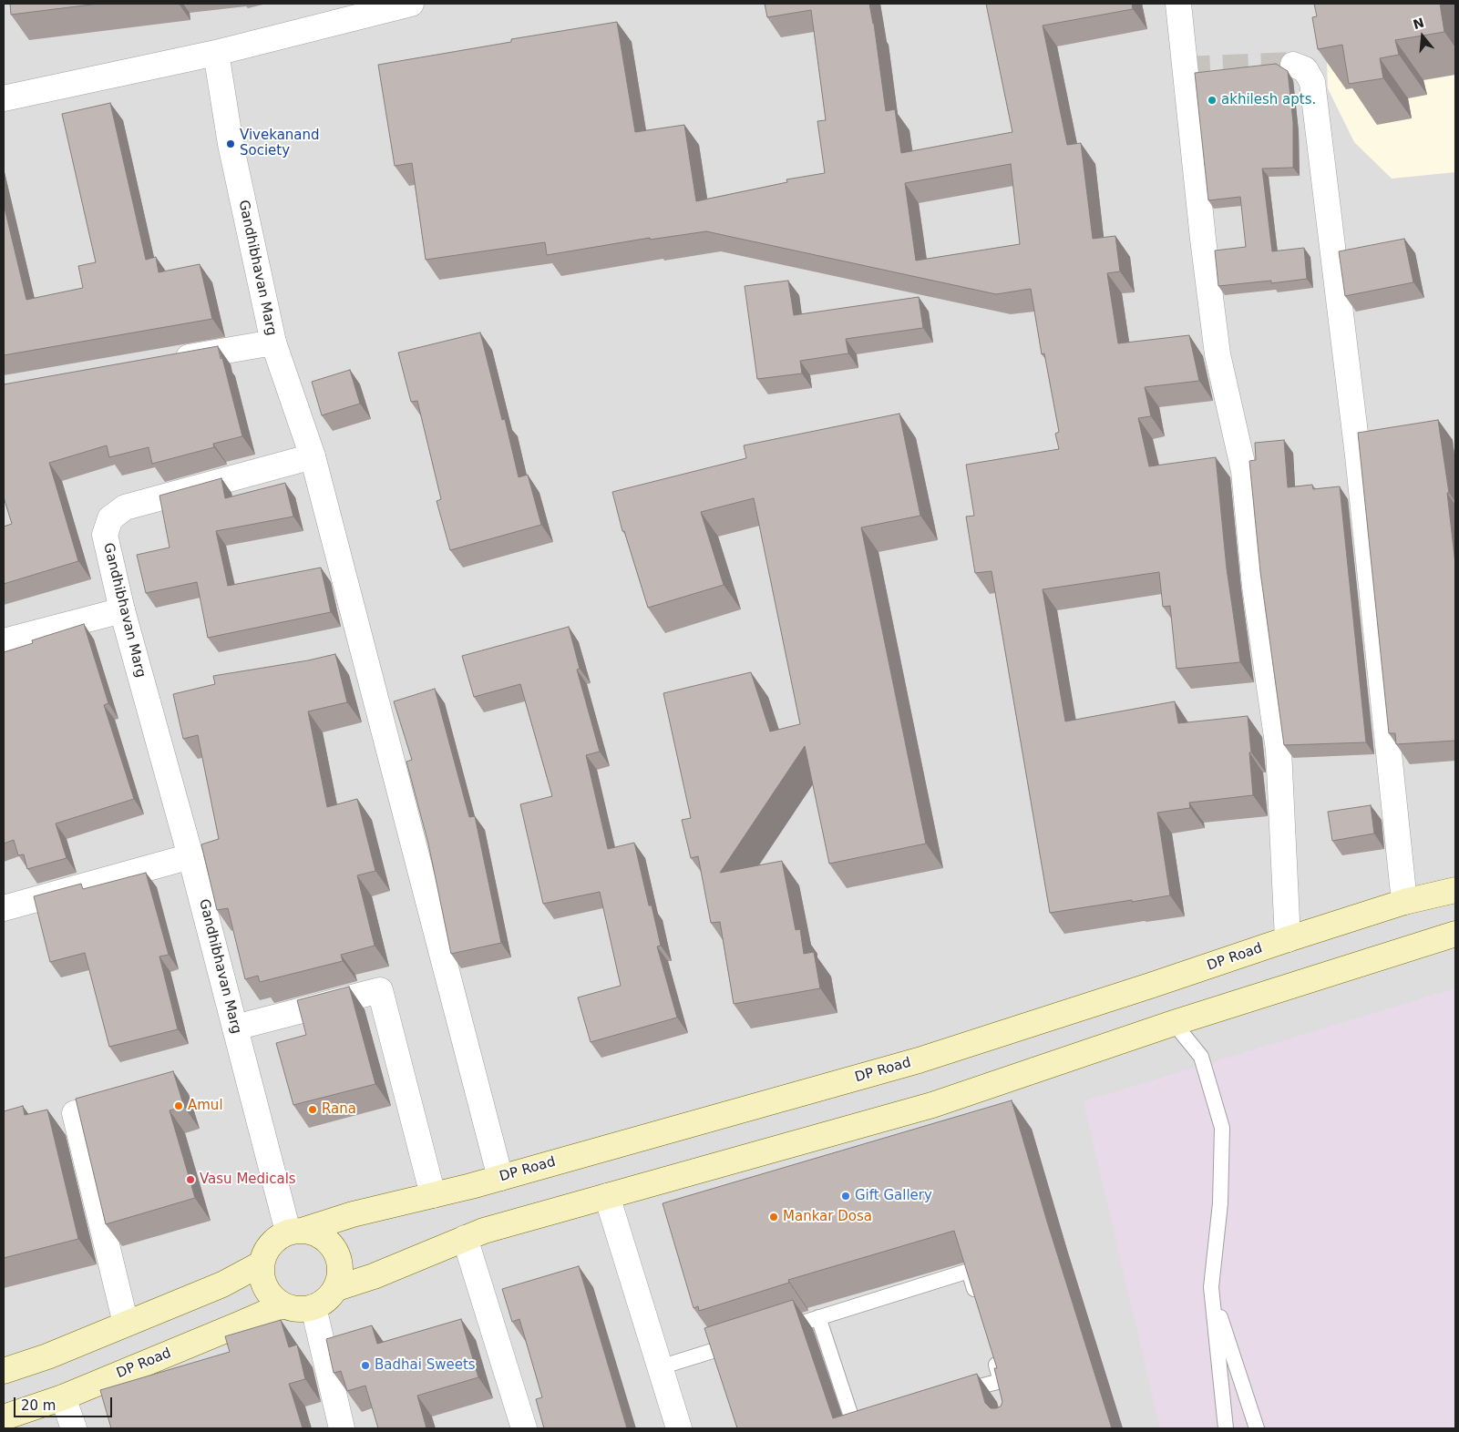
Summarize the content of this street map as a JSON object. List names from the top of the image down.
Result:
{
  "streets": {
    "main road": ["DP Road"],
    "street": ["Gandhibhavan Marg"]
  },
  "crossings": [
    ["Gandhibhavan Marg", "DP Road"]
  ],
  "places": [
    "akhilesh apts.",
    "Vivekanand Society",
    "Amul",
    "Rana",
    "Vasu Medicals",
    "Gift Gallery",
    "Mankar Dosa",
    "Badhai Sweets"
  ],
  "scale_bar": "20 m",
  "north": "top"
}
